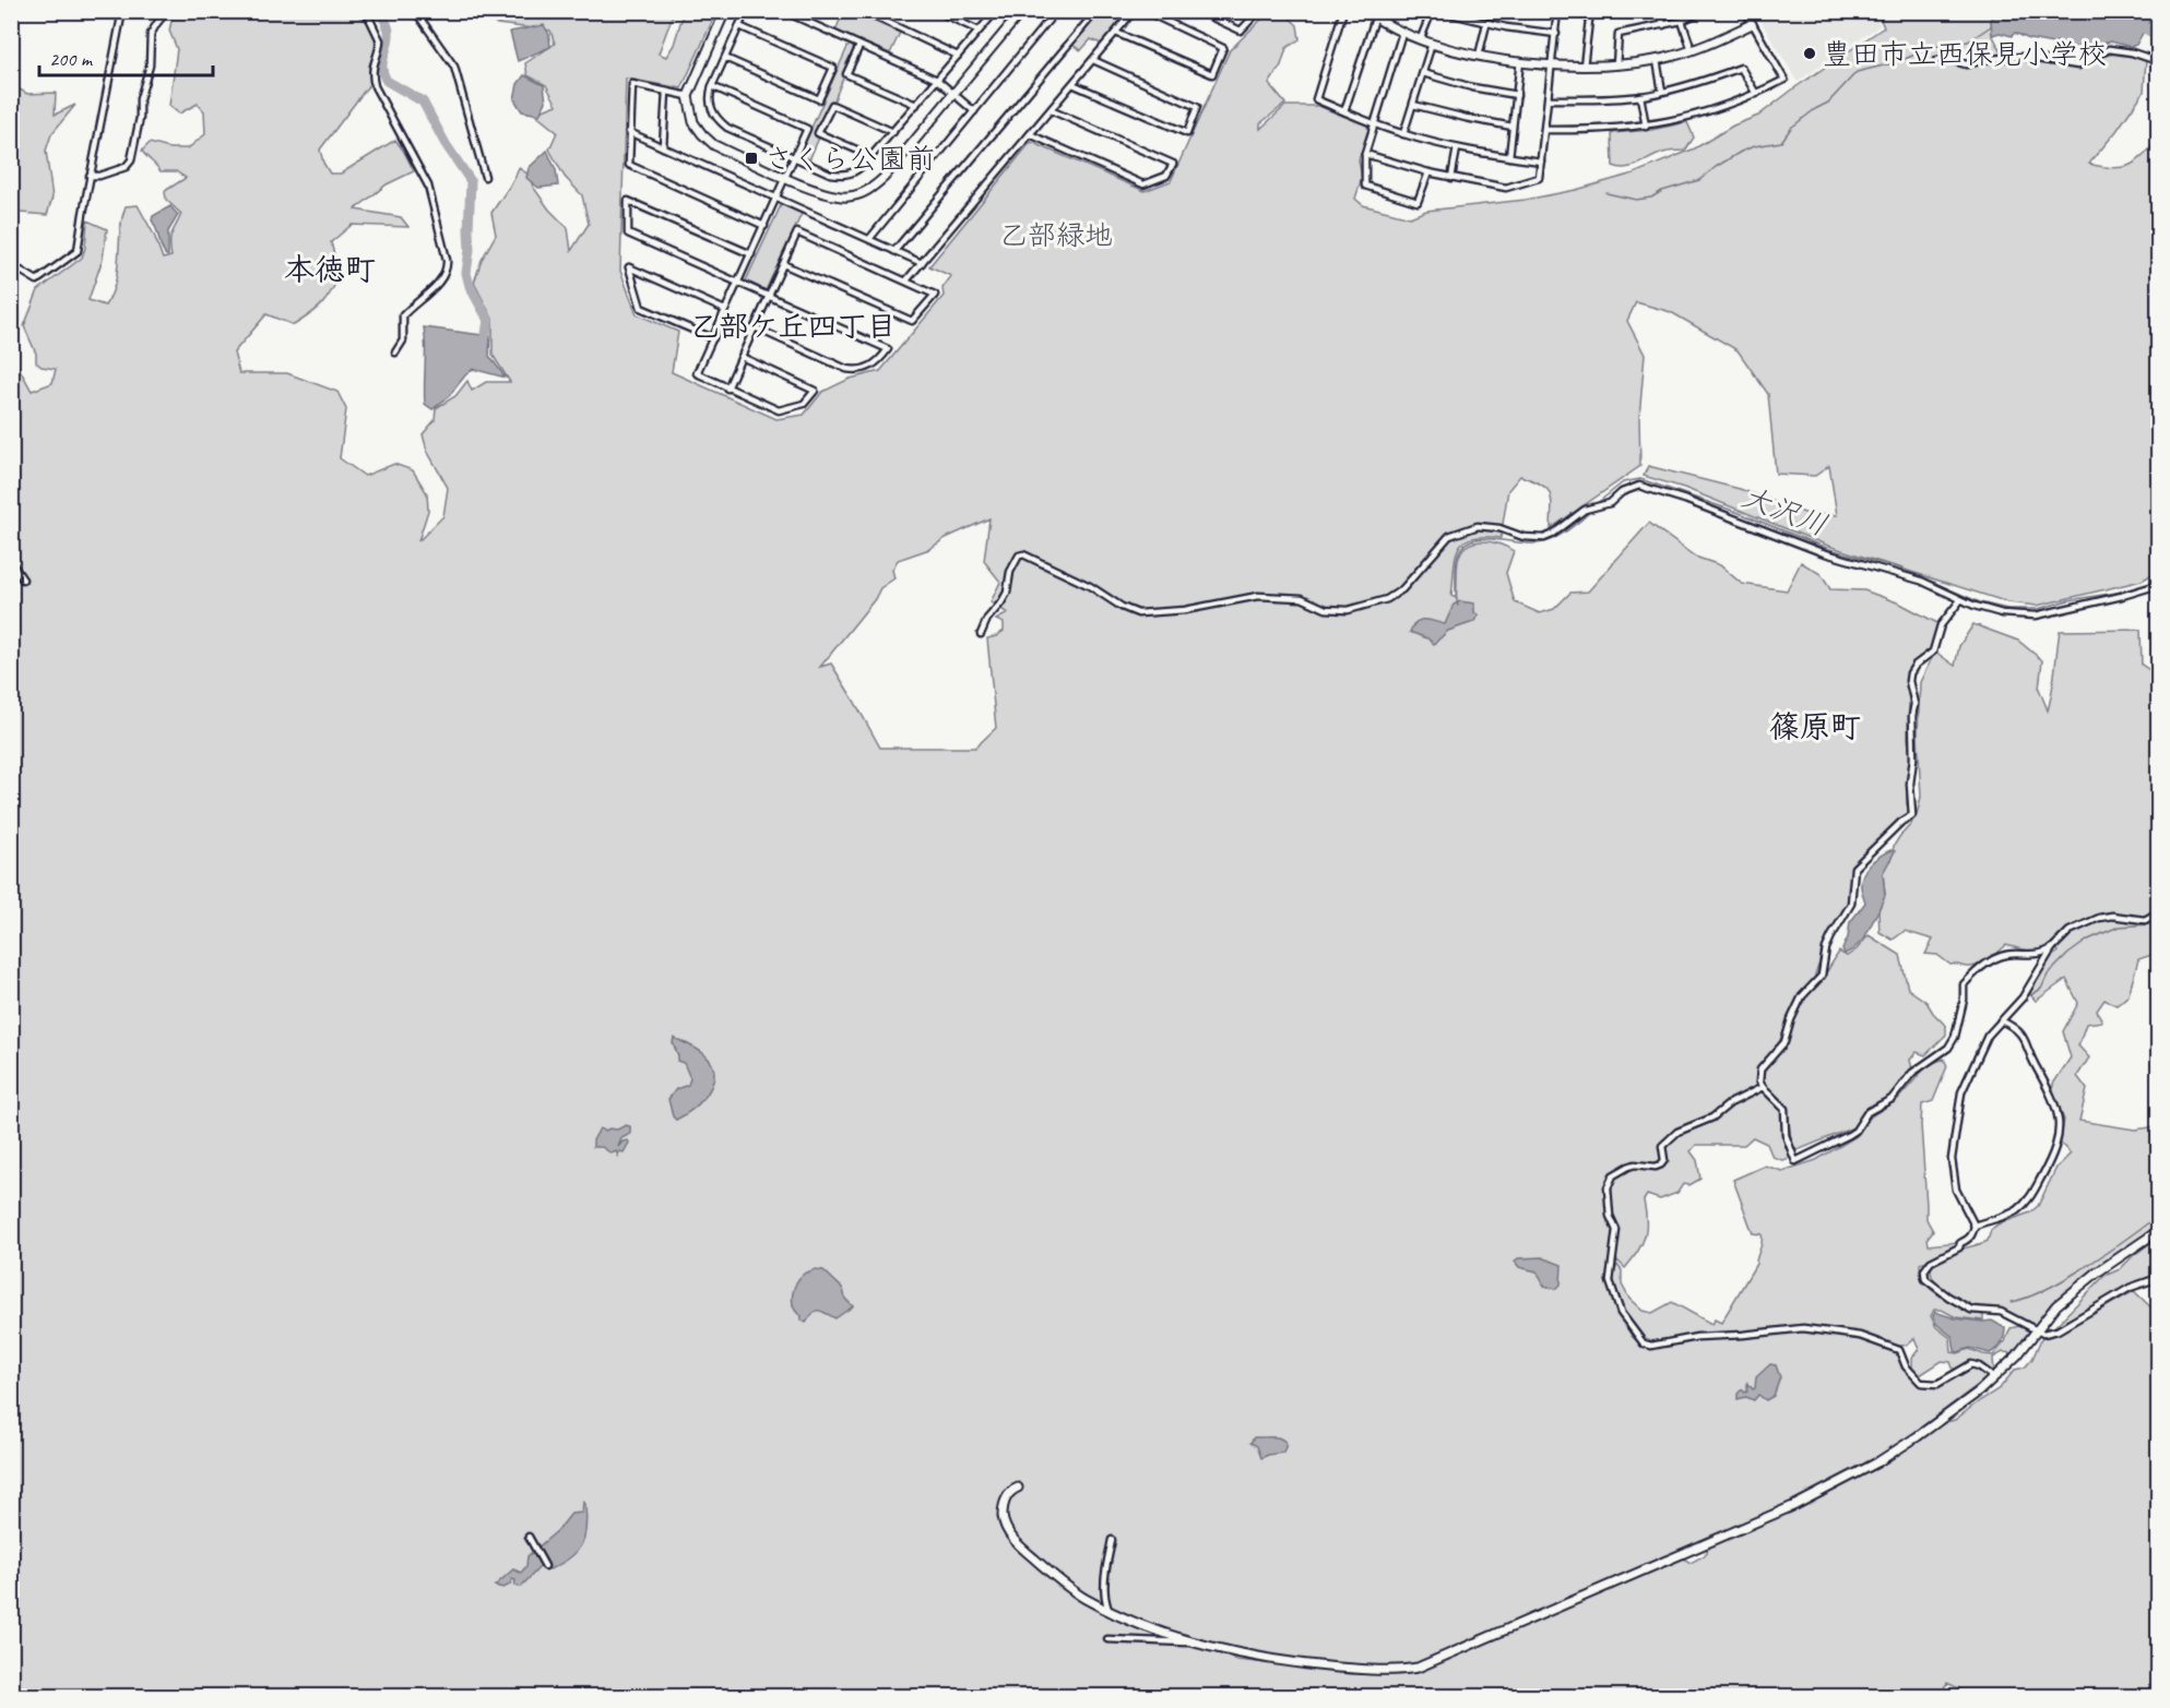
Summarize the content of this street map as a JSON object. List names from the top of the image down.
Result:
{
  "districts": ["本徳町", "乙部ケ丘四丁目", "篠原町"],
  "water": ["大沢川"],
  "parks": ["乙部緑地"],
  "places": {
    "other": ["豊田市立西保見小学校"],
    "transit": ["さくら公園前"]
  },
  "scale_bar": "200 m"
}
